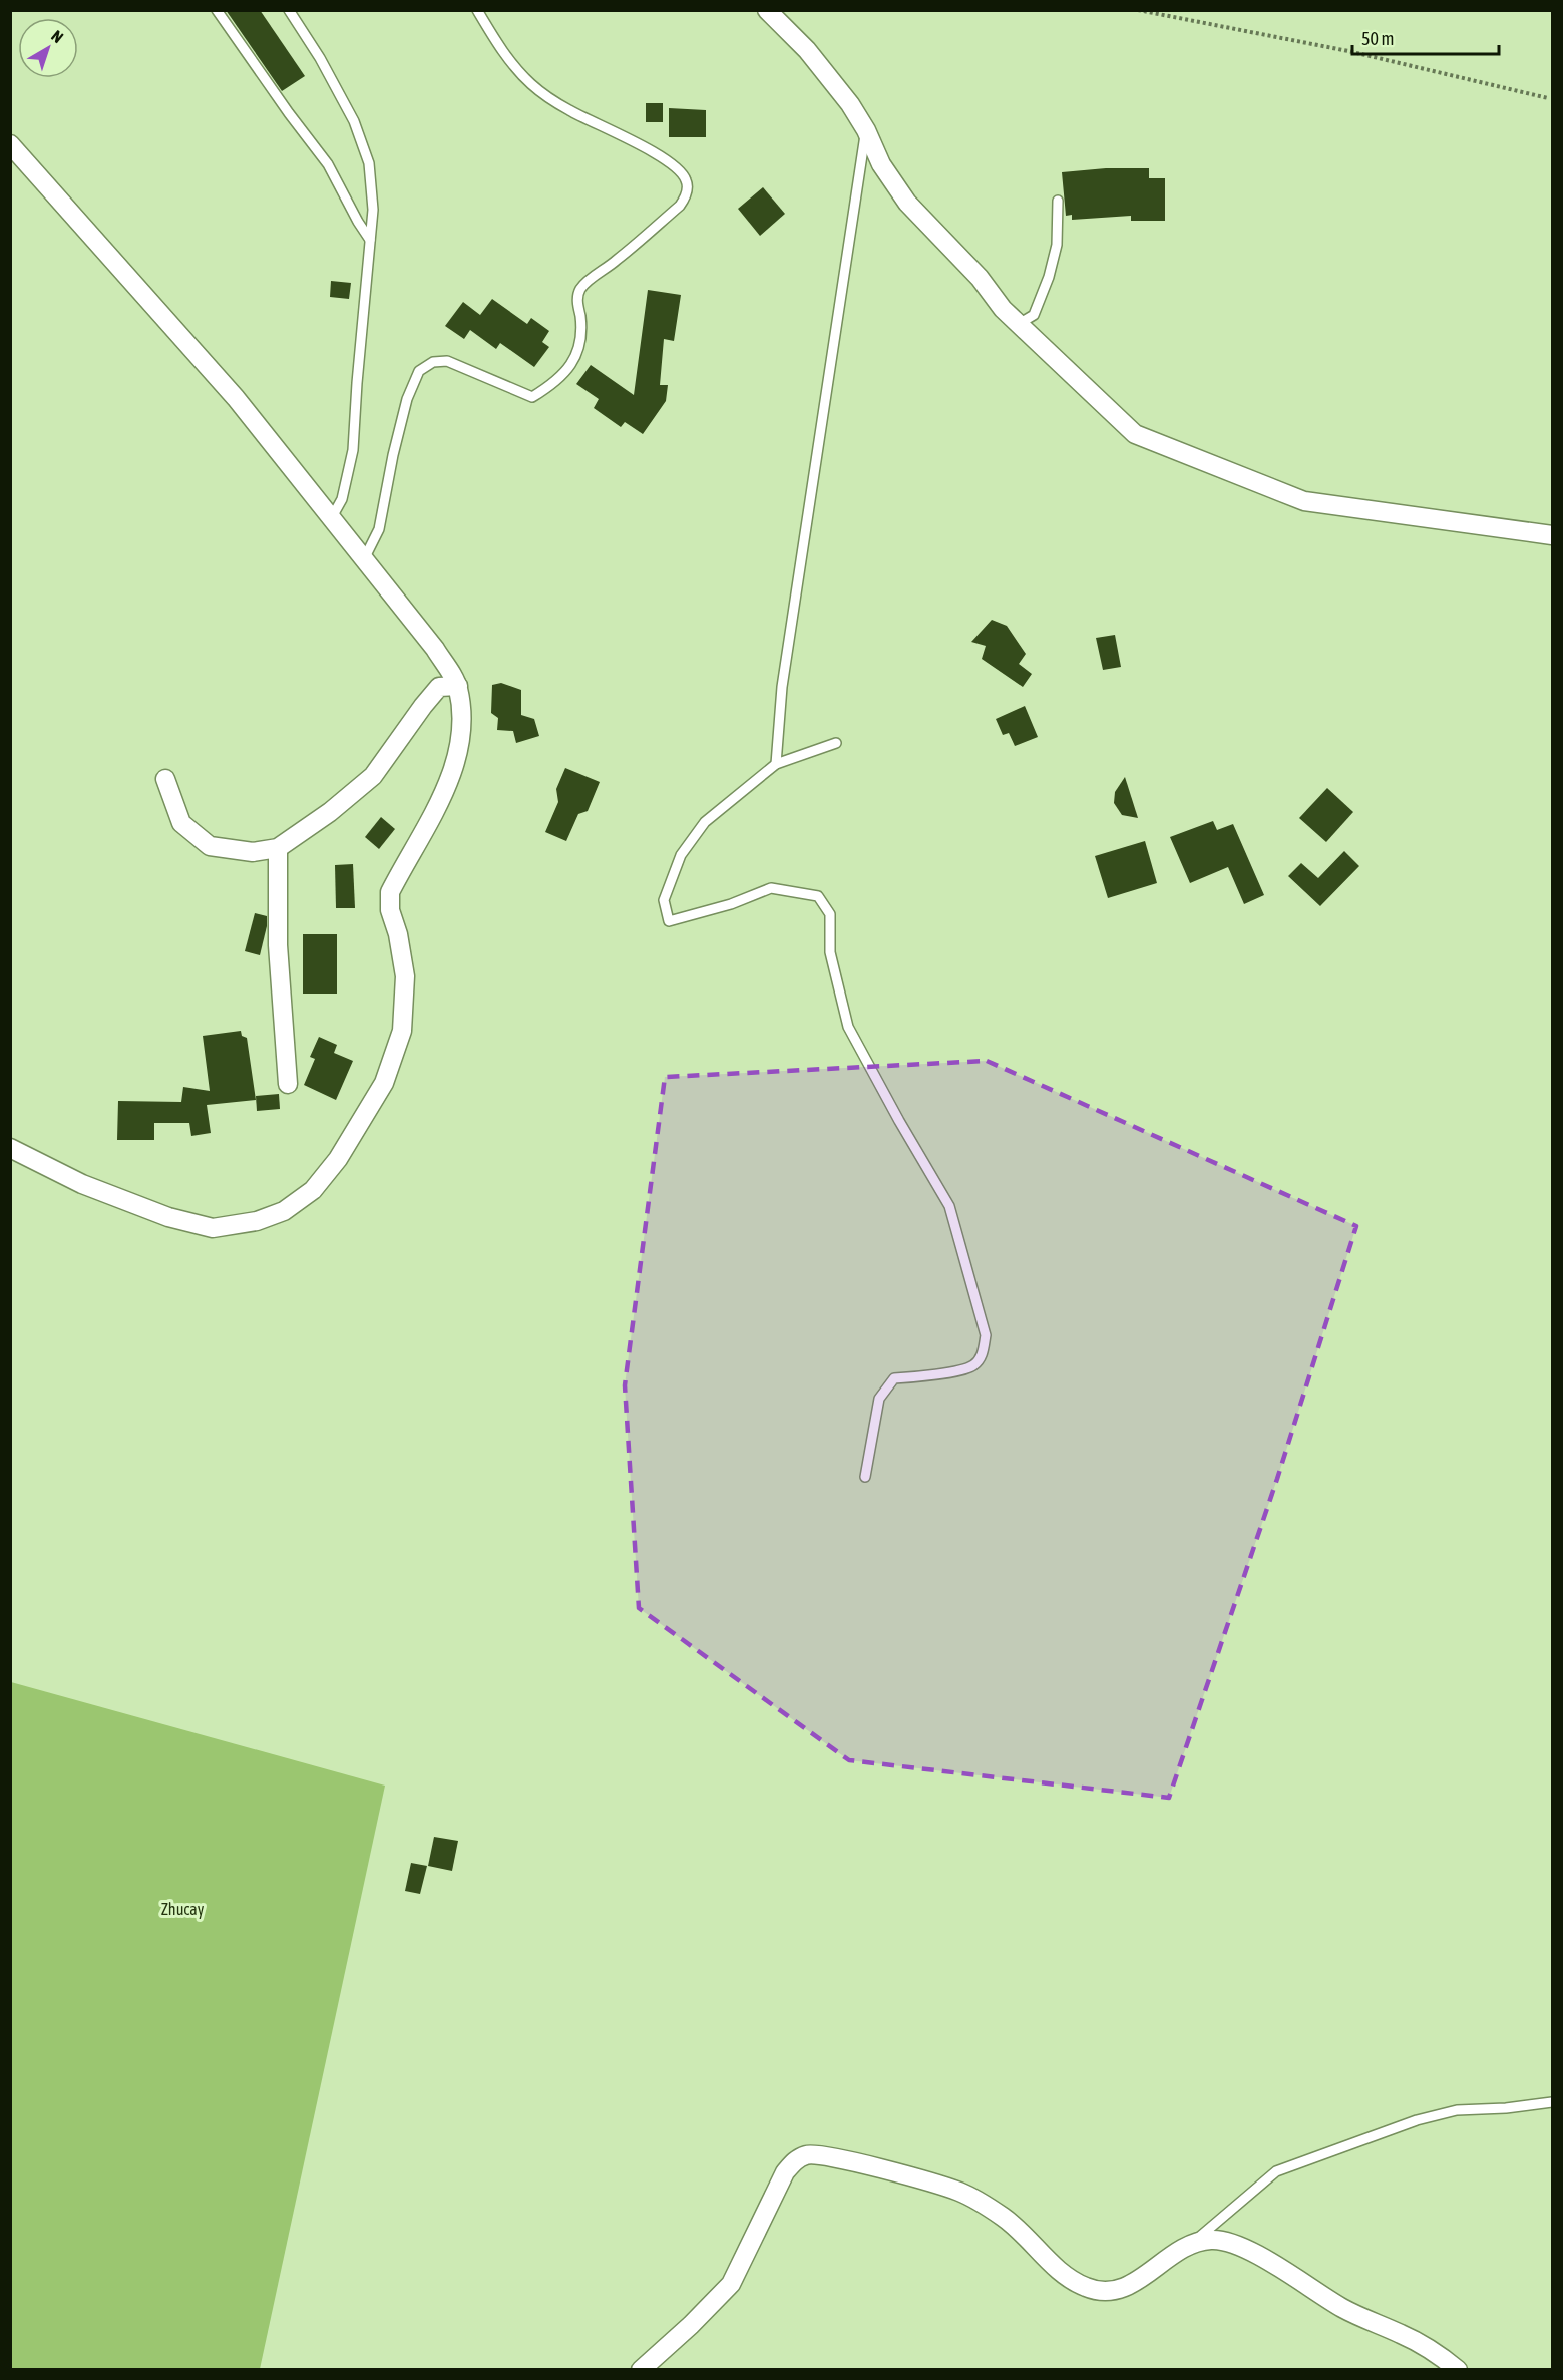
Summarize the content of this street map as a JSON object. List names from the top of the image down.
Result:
{
  "parks": ["Zhucay"],
  "scale_bar": "50 m",
  "north": "top right"
}
